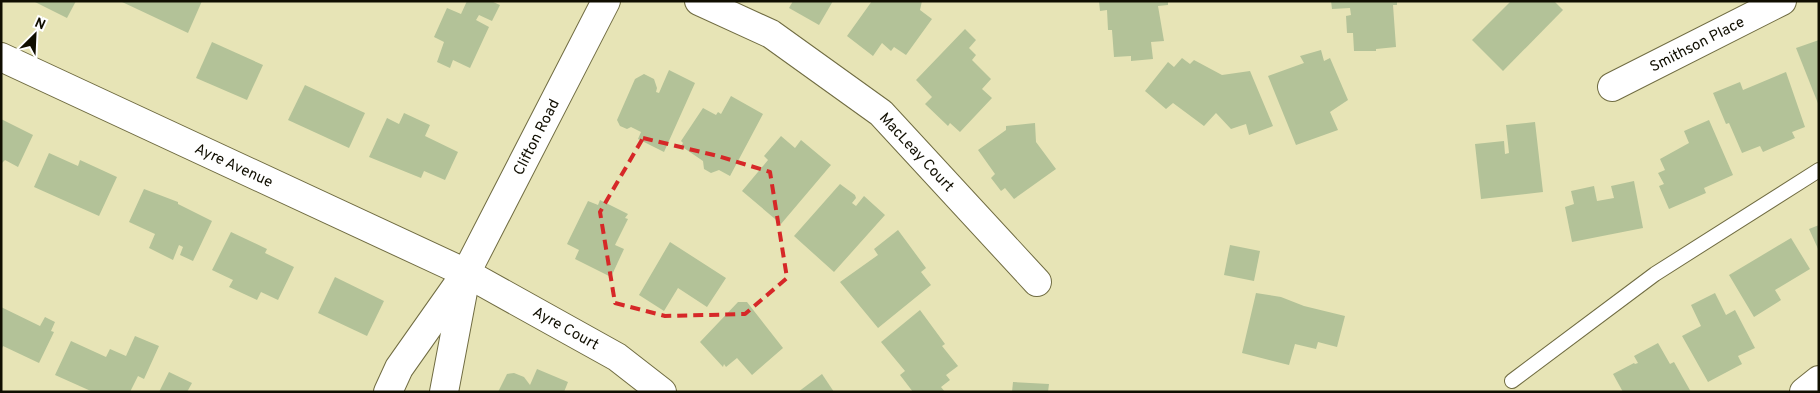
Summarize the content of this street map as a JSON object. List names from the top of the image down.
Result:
{
  "streets": {
    "street": [
      "Smithson Place",
      "Clifton Road",
      "MacLeay Court",
      "Ayre Avenue",
      "Ayre Court"
    ]
  },
  "crossings": [
    ["Clifton Road", "Ayre Avenue"],
    ["Clifton Road", "Ayre Court"],
    ["Ayre Avenue", "Ayre Court"]
  ],
  "north": "top right"
}
